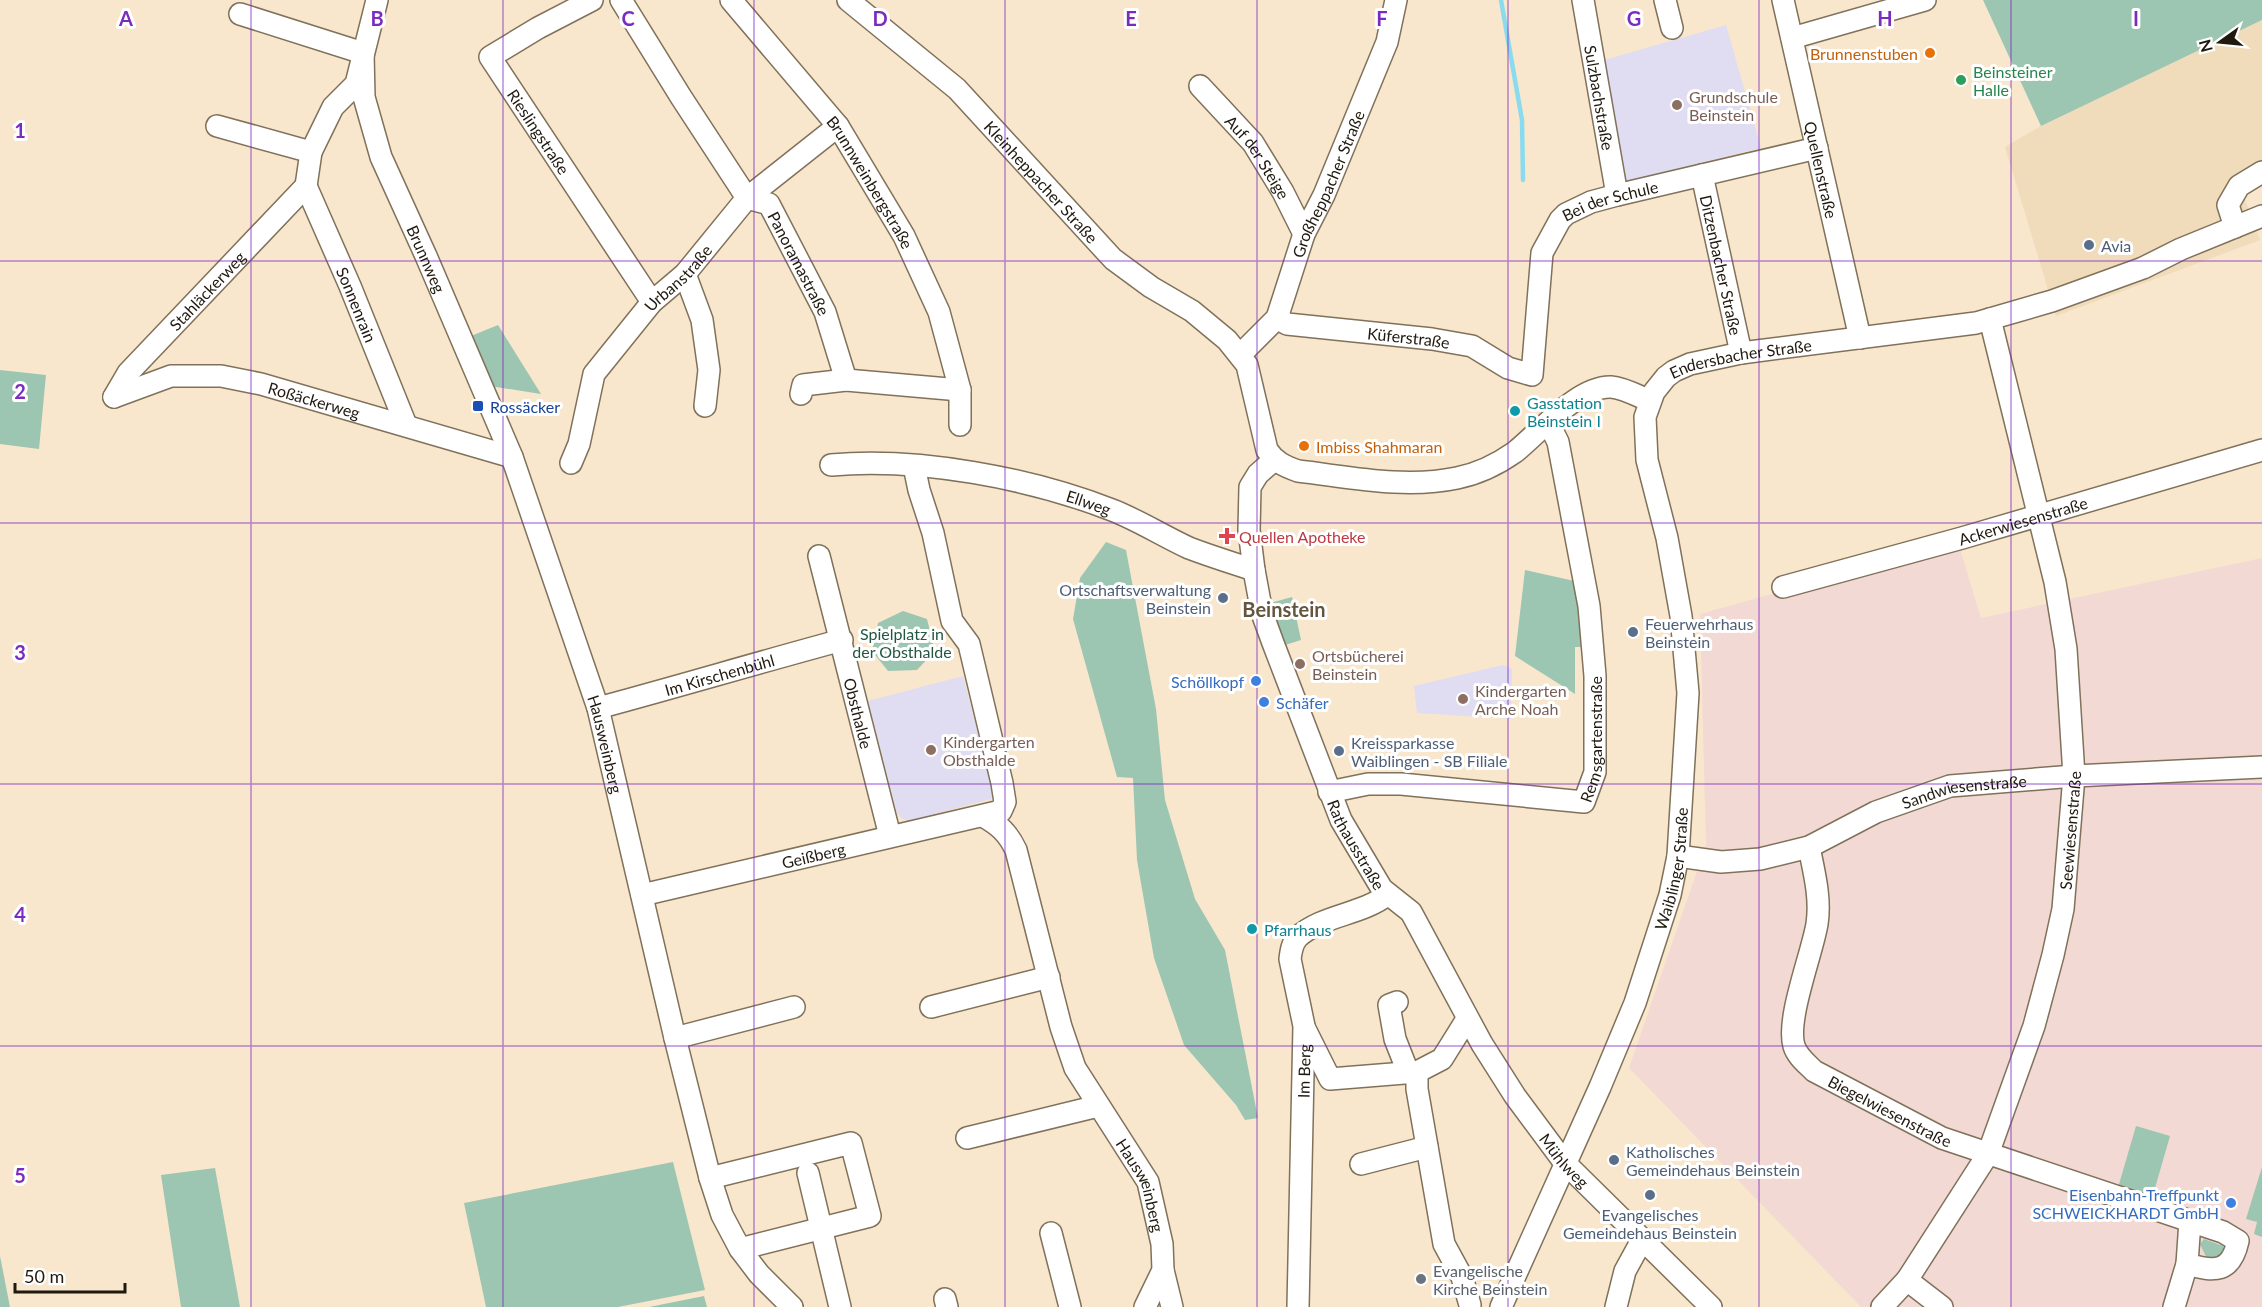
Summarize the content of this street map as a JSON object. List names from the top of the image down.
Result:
{
  "streets": {
    "street": [
      "Sulzbachstraße",
      "Rieslingstraße",
      "Auf der Steige",
      "Quellenstraße",
      "Kleinheppacher Straße",
      "Brunnweinbergstraße",
      "Großheppacher Straße",
      "Bei der Schule",
      "Brunnweg",
      "Panoramastraße",
      "Ditzenbacher Straße",
      "Urbanstraße",
      "Stahläckerweg",
      "Sonnenrain",
      "Küferstraße",
      "Endersbacher Straße",
      "Roßäckerweg",
      "Ellweg",
      "Ackerwiesenstraße",
      "Im Kirschenbühl",
      "Obsthalde",
      "Remsgartenstraße",
      "Hausweinberg",
      "Sandwiesenstraße",
      "Seewiesenstraße",
      "Rathausstraße",
      "Geißberg",
      "Waiblinger Straße",
      "Im Berg",
      "Biegelwiesenstraße",
      "Mühlweg"
    ]
  },
  "crossings": [
    ["Sulzbachstraße", "Bei der Schule"],
    ["Rieslingstraße", "Urbanstraße"],
    ["Auf der Steige", "Großheppacher Straße"],
    ["Quellenstraße", "Bei der Schule"],
    ["Quellenstraße", "Endersbacher Straße"],
    ["Kleinheppacher Straße", "Großheppacher Straße"],
    ["Brunnweinbergstraße", "Urbanstraße"],
    ["Großheppacher Straße", "Küferstraße"],
    ["Bei der Schule", "Ditzenbacher Straße"],
    ["Bei der Schule", "Küferstraße"],
    ["Brunnweg", "Stahläckerweg"],
    ["Brunnweg", "Sonnenrain"],
    ["Brunnweg", "Roßäckerweg"],
    ["Brunnweg", "Hausweinberg"],
    ["Panoramastraße", "Urbanstraße"],
    ["Ditzenbacher Straße", "Endersbacher Straße"],
    ["Stahläckerweg", "Sonnenrain"],
    ["Stahläckerweg", "Roßäckerweg"],
    ["Sonnenrain", "Roßäckerweg"],
    ["Endersbacher Straße", "Seewiesenstraße"],
    ["Endersbacher Straße", "Waiblinger Straße"],
    ["Roßäckerweg", "Hausweinberg"],
    ["Ellweg", "Rathausstraße"],
    ["Ackerwiesenstraße", "Seewiesenstraße"],
    ["Im Kirschenbühl", "Obsthalde"],
    ["Im Kirschenbühl", "Hausweinberg"],
    ["Obsthalde", "Geißberg"],
    ["Remsgartenstraße", "Rathausstraße"],
    ["Hausweinberg", "Geißberg"],
    ["Sandwiesenstraße", "Seewiesenstraße"],
    ["Sandwiesenstraße", "Waiblinger Straße"],
    ["Sandwiesenstraße", "Biegelwiesenstraße"],
    ["Seewiesenstraße", "Biegelwiesenstraße"],
    ["Rathausstraße", "Im Berg"],
    ["Rathausstraße", "Mühlweg"],
    ["Waiblinger Straße", "Mühlweg"],
    ["Im Berg", "Mühlweg"]
  ],
  "districts": ["Beinstein"],
  "parks": ["Spielplatz in der Obsthalde"],
  "places": {
    "other": [
      "Brunnenstuben",
      "Beinsteiner Halle",
      "Grundschule Beinstein",
      "Avia",
      "Gasstation Beinstein I",
      "Imbiss Shahmaran",
      "Ortschaftsverwaltung Beinstein",
      "Feuerwehrhaus Beinstein",
      "Ortsbücherei Beinstein",
      "Schöllkopf",
      "Kindergarten Arche Noah",
      "Schäfer",
      "Kindergarten Obsthalde",
      "Kreissparkasse Waiblingen - SB Filiale",
      "Pfarrhaus",
      "Katholisches Gemeindehaus Beinstein",
      "Evangelisches Gemeindehaus Beinstein",
      "Eisenbahn-Treffpunkt SCHWEICKHARDT GmbH",
      "Evangelische Kirche Beinstein"
    ],
    "transit": ["Rossäcker"],
    "health": ["Quellen Apotheke"]
  },
  "scale_bar": "50 m",
  "north": "left",
  "grid": {
    "columns": [
      "A",
      "B",
      "C",
      "D",
      "E",
      "F",
      "G",
      "H",
      "I"
    ],
    "rows": [
      "1",
      "2",
      "3",
      "4",
      "5"
    ]
  }
}
